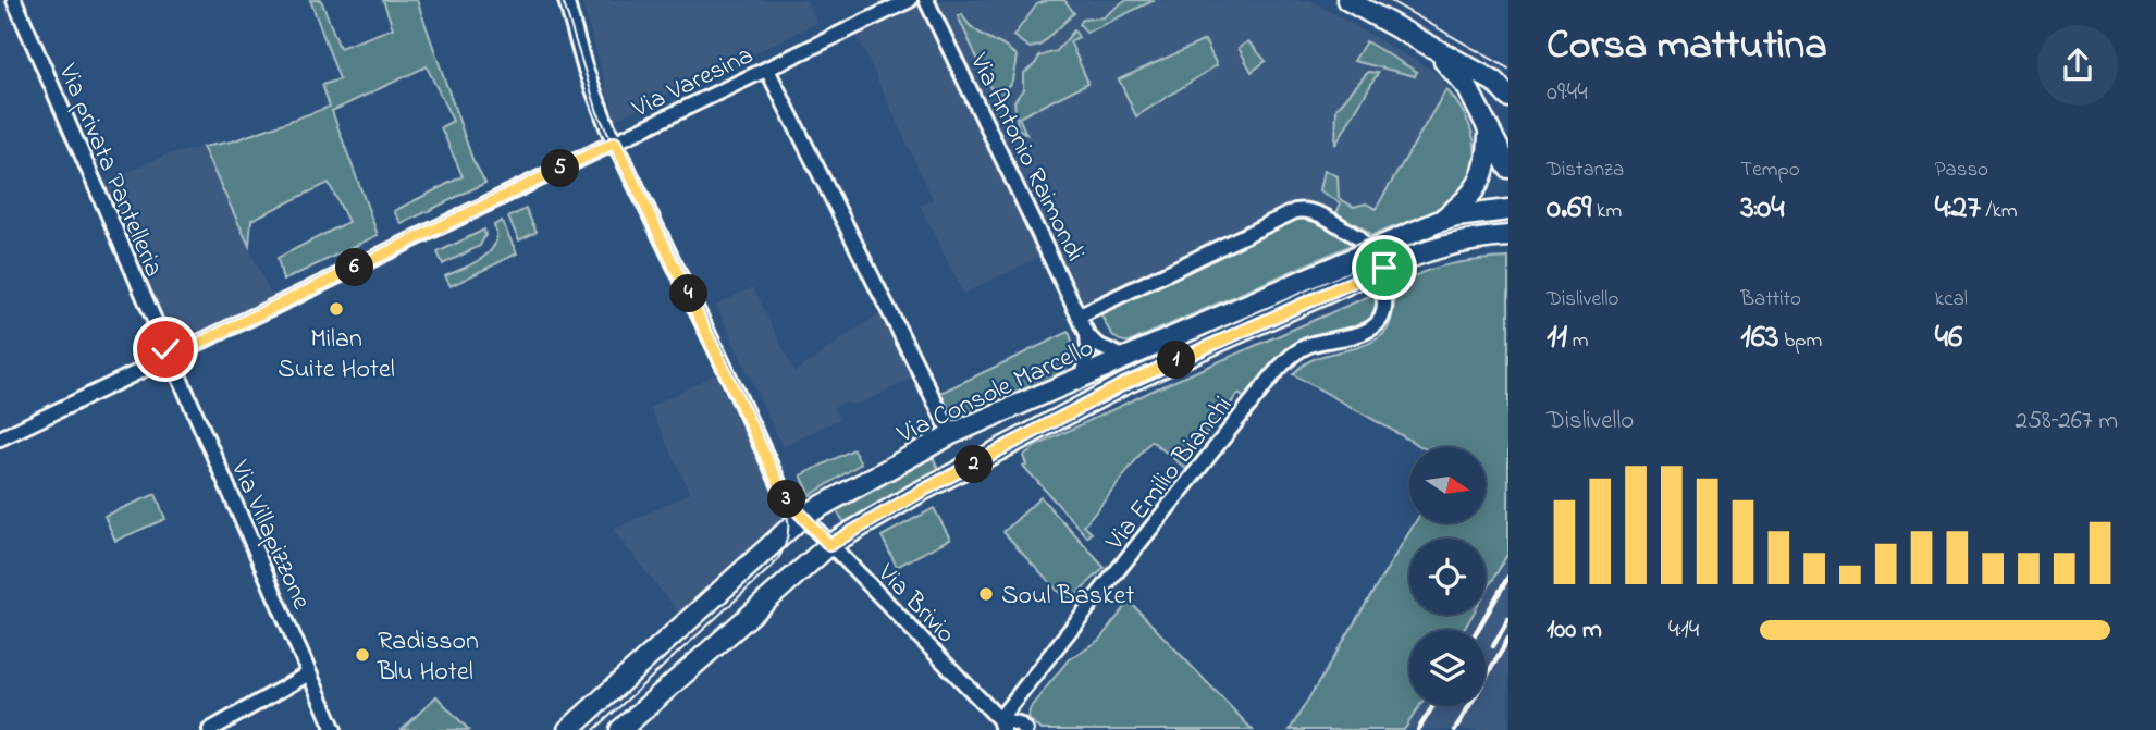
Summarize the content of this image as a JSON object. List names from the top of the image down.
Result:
{
  "streets": {
    "main road": ["Via Console Marcello"],
    "street": [
      "Via Varesina",
      "Via Antonio Raimondi",
      "Via privata Pantelleria",
      "Via Emilio Bianchi",
      "Via Villapizzone",
      "Via Brivio"
    ]
  },
  "crossings": [
    ["Via Varesina", "Via privata Pantelleria"],
    ["Via Varesina", "Via Villapizzone"],
    ["Via Varesina", "Via Brivio"],
    ["Via privata Pantelleria", "Via Villapizzone"],
    ["Via Console Marcello", "Via Emilio Bianchi"],
    ["Via Console Marcello", "Via Brivio"],
    ["Via Emilio Bianchi", "Via Brivio"]
  ],
  "places": ["Milan Suite Hotel", "Soul Basket", "Radisson Blu Hotel"],
  "north": "right",
  "page": {
    "heading": ["Corsa mattutina", "09:44"],
    "stats": [
      ["Distanza", "0.69 km"],
      ["Tempo", "3:04"],
      ["Passo", "4:27 /km"],
      ["Dislivello", "11 m"],
      ["Battito", "163 bpm"],
      ["kcal", "46"]
    ],
    "pins": [
      "5",
      "6",
      "4",
      "1",
      "2",
      "3"
    ],
    "chart": ["Dislivello", "258–267 m"],
    "list": [
      {
        "name": "100 m",
        "note": "4:14"
      }
    ]
  }
}
